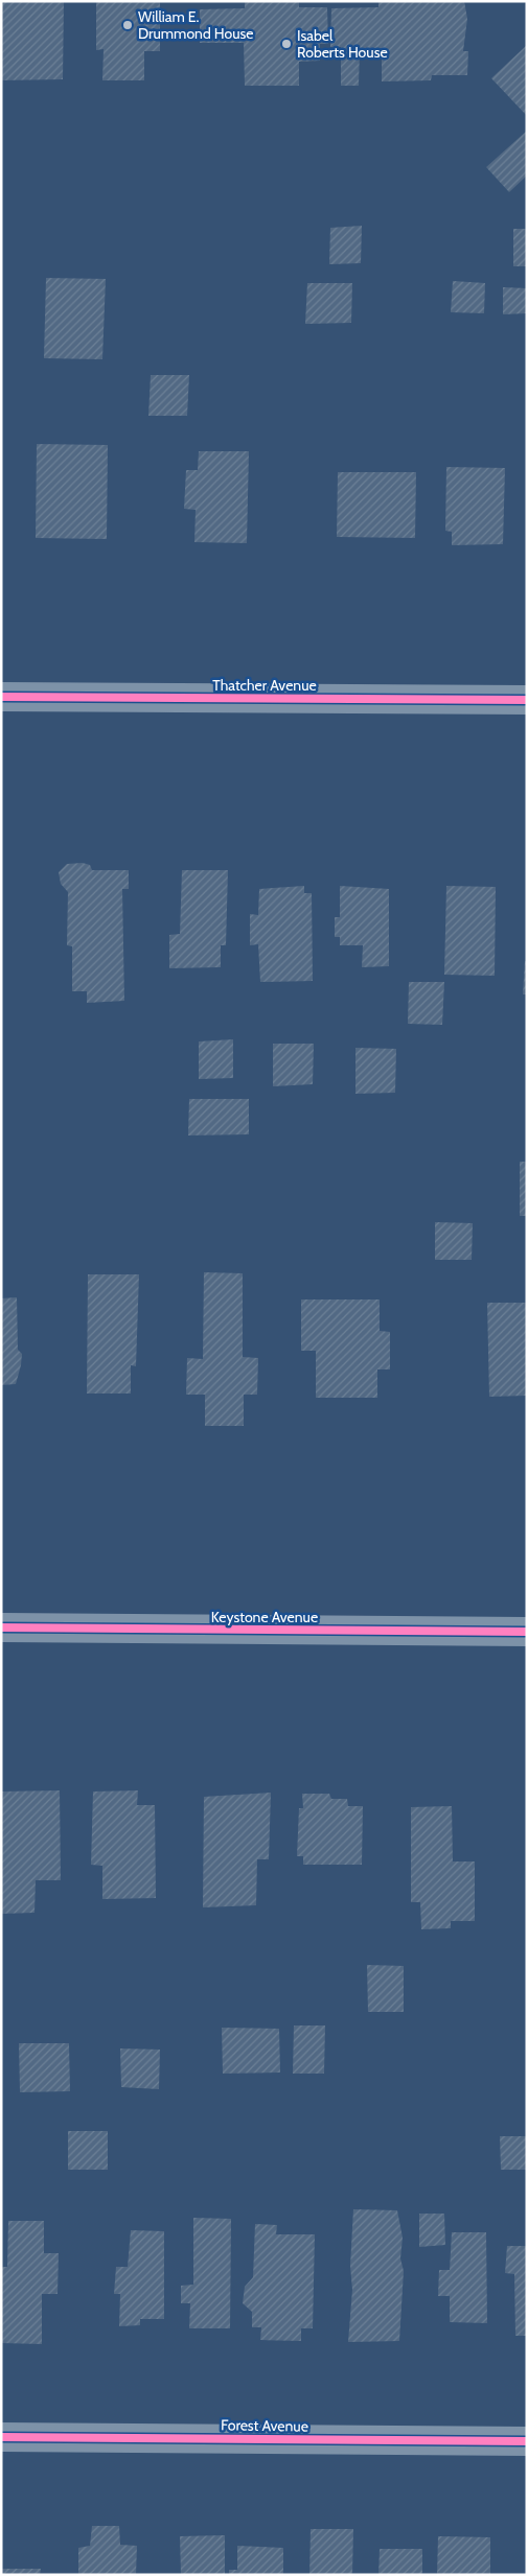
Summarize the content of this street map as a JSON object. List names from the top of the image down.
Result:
{
  "streets": {
    "street": ["Thatcher Avenue", "Keystone Avenue", "Forest Avenue"]
  },
  "places": ["William E. Drummond House", "Isabel Roberts House"]
}
